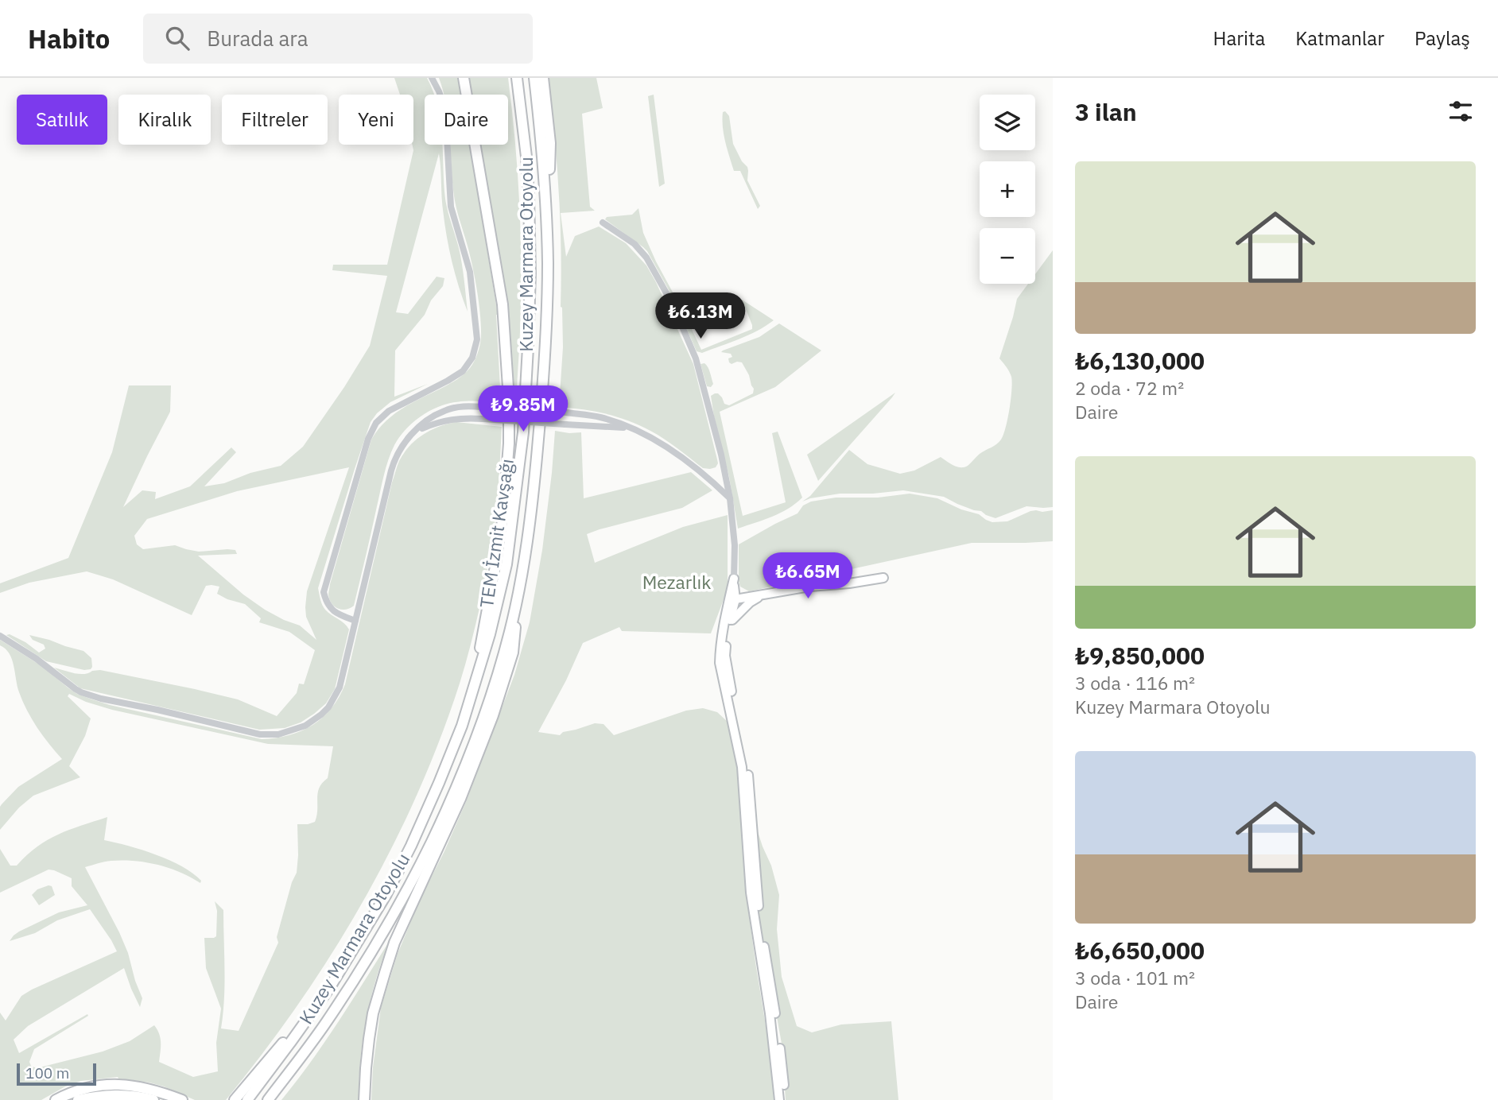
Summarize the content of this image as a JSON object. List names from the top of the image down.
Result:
{
  "streets": {
    "highway": ["Kuzey Marmara Otoyolu", "TEM İzmit Kavşağı"]
  },
  "crossings": [
    ["Kuzey Marmara Otoyolu", "TEM İzmit Kavşağı"]
  ],
  "parks": ["Mezarlık"],
  "scale_bar": "100 m",
  "page": {
    "header": "Habito",
    "search": "Burada ara",
    "nav": ["Harita", "Katmanlar", "Paylaş"],
    "heading": "3 ilan",
    "map_buttons": ["+", "−"],
    "chip": [
      "Satılık",
      "Kiralık",
      "Filtreler",
      "Yeni",
      "Daire"
    ],
    "list": [
      {
        "name": "₺6,130,000",
        "note": "2 oda · 72 m² · Daire"
      },
      {
        "name": "₺9,850,000",
        "note": "3 oda · 116 m² · Kuzey Marmara Otoyolu"
      },
      {
        "name": "₺6,650,000",
        "note": "3 oda · 101 m² · Daire"
      }
    ],
    "price": ["₺6.13M", "₺9.85M", "₺6.65M"],
    "scale": "100 m"
  }
}
